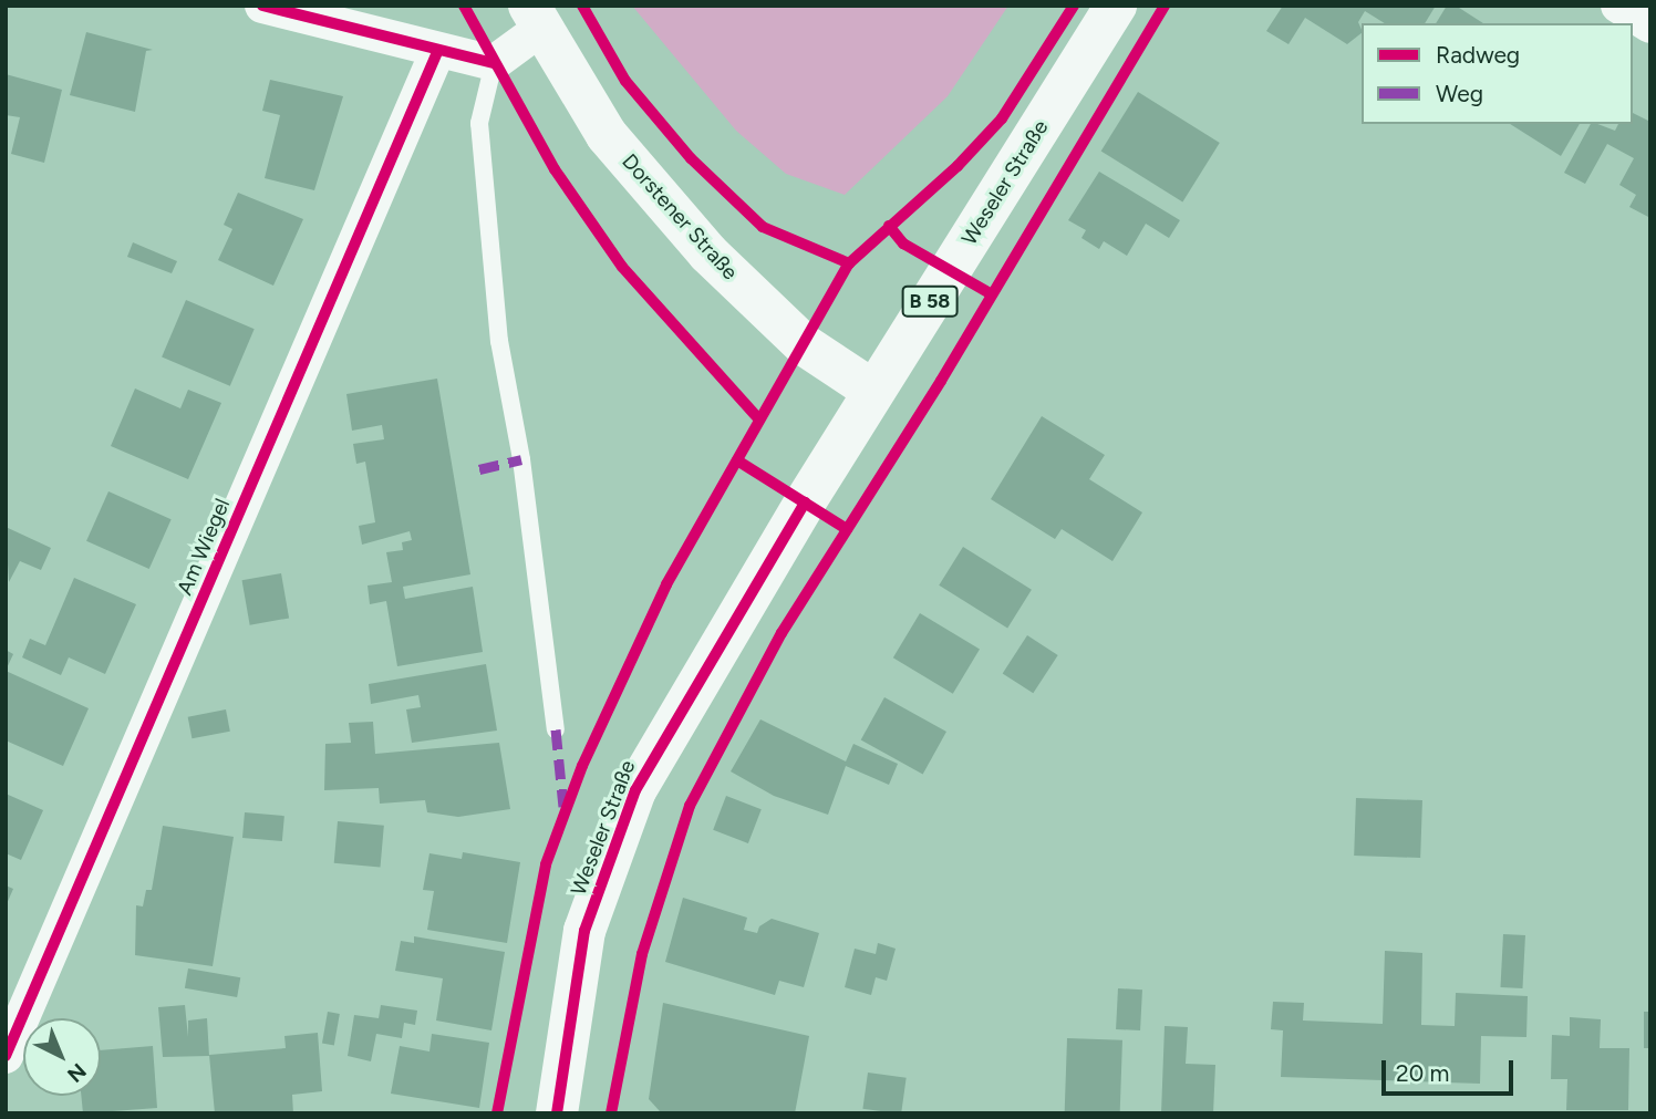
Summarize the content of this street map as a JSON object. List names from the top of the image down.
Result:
{
  "streets": {
    "main road": ["Weseler Straße", "Dorstener Straße", "B 58"],
    "street": ["Am Wiegel"]
  },
  "crossings": [
    ["Weseler Straße", "Dorstener Straße"]
  ],
  "legend": ["Radweg", "Weg"],
  "scale_bar": "20 m",
  "north": "bottom right"
}
